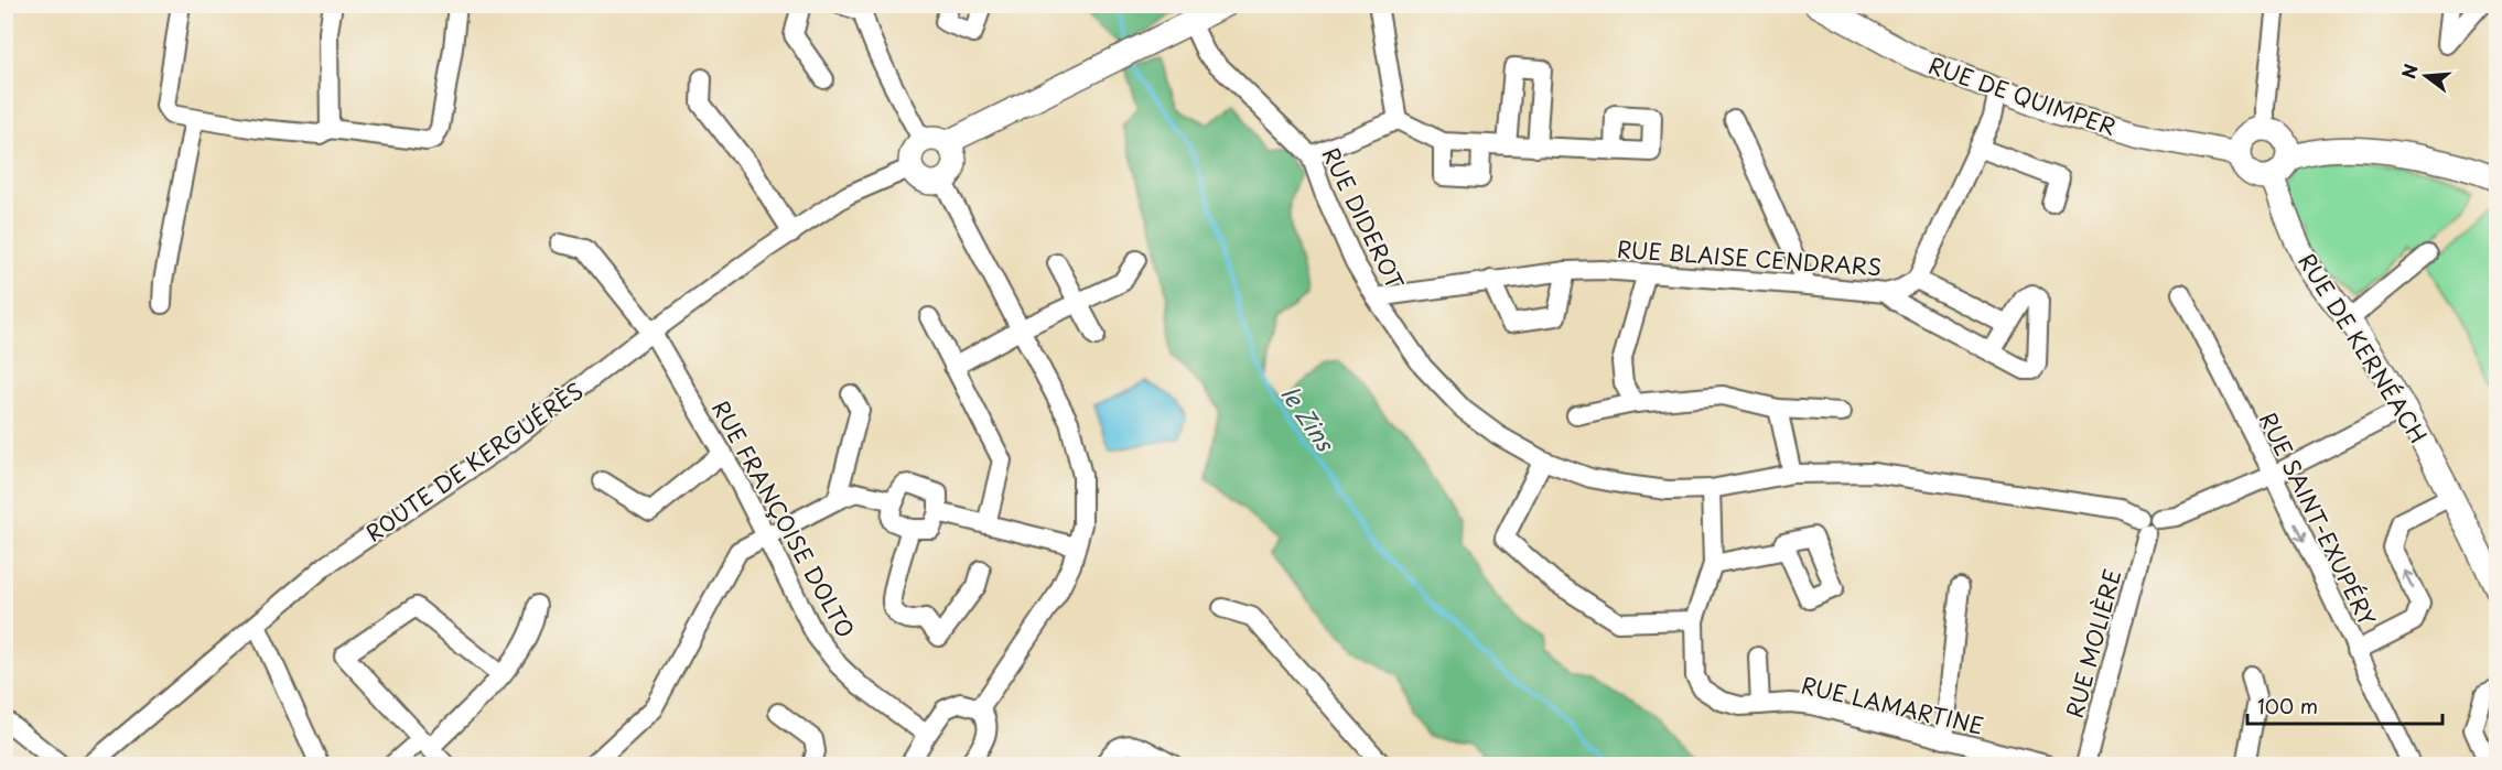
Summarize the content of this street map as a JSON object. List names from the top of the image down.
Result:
{
  "streets": {
    "main road": ["RUE DE QUIMPER", "RUE DE KERNÉACH"],
    "street": [
      "RUE DIDEROT",
      "RUE BLAISE CENDRARS",
      "ROUTE DE KERGUÉRÈS",
      "RUE FRANÇOISE DOLTO",
      "RUE SAINT-EXUPÉRY",
      "RUE MOLIÈRE",
      "RUE LAMARTINE"
    ]
  },
  "crossings": [
    ["RUE DE QUIMPER", "RUE DE KERNÉACH"],
    ["RUE DIDEROT", "RUE BLAISE CENDRARS"],
    ["RUE DIDEROT", "RUE MOLIÈRE"],
    ["ROUTE DE KERGUÉRÈS", "RUE FRANÇOISE DOLTO"]
  ],
  "one_way": ["RUE SAINT-EXUPÉRY"],
  "water": ["le Zins"],
  "scale_bar": "100 m",
  "north": "left"
}
